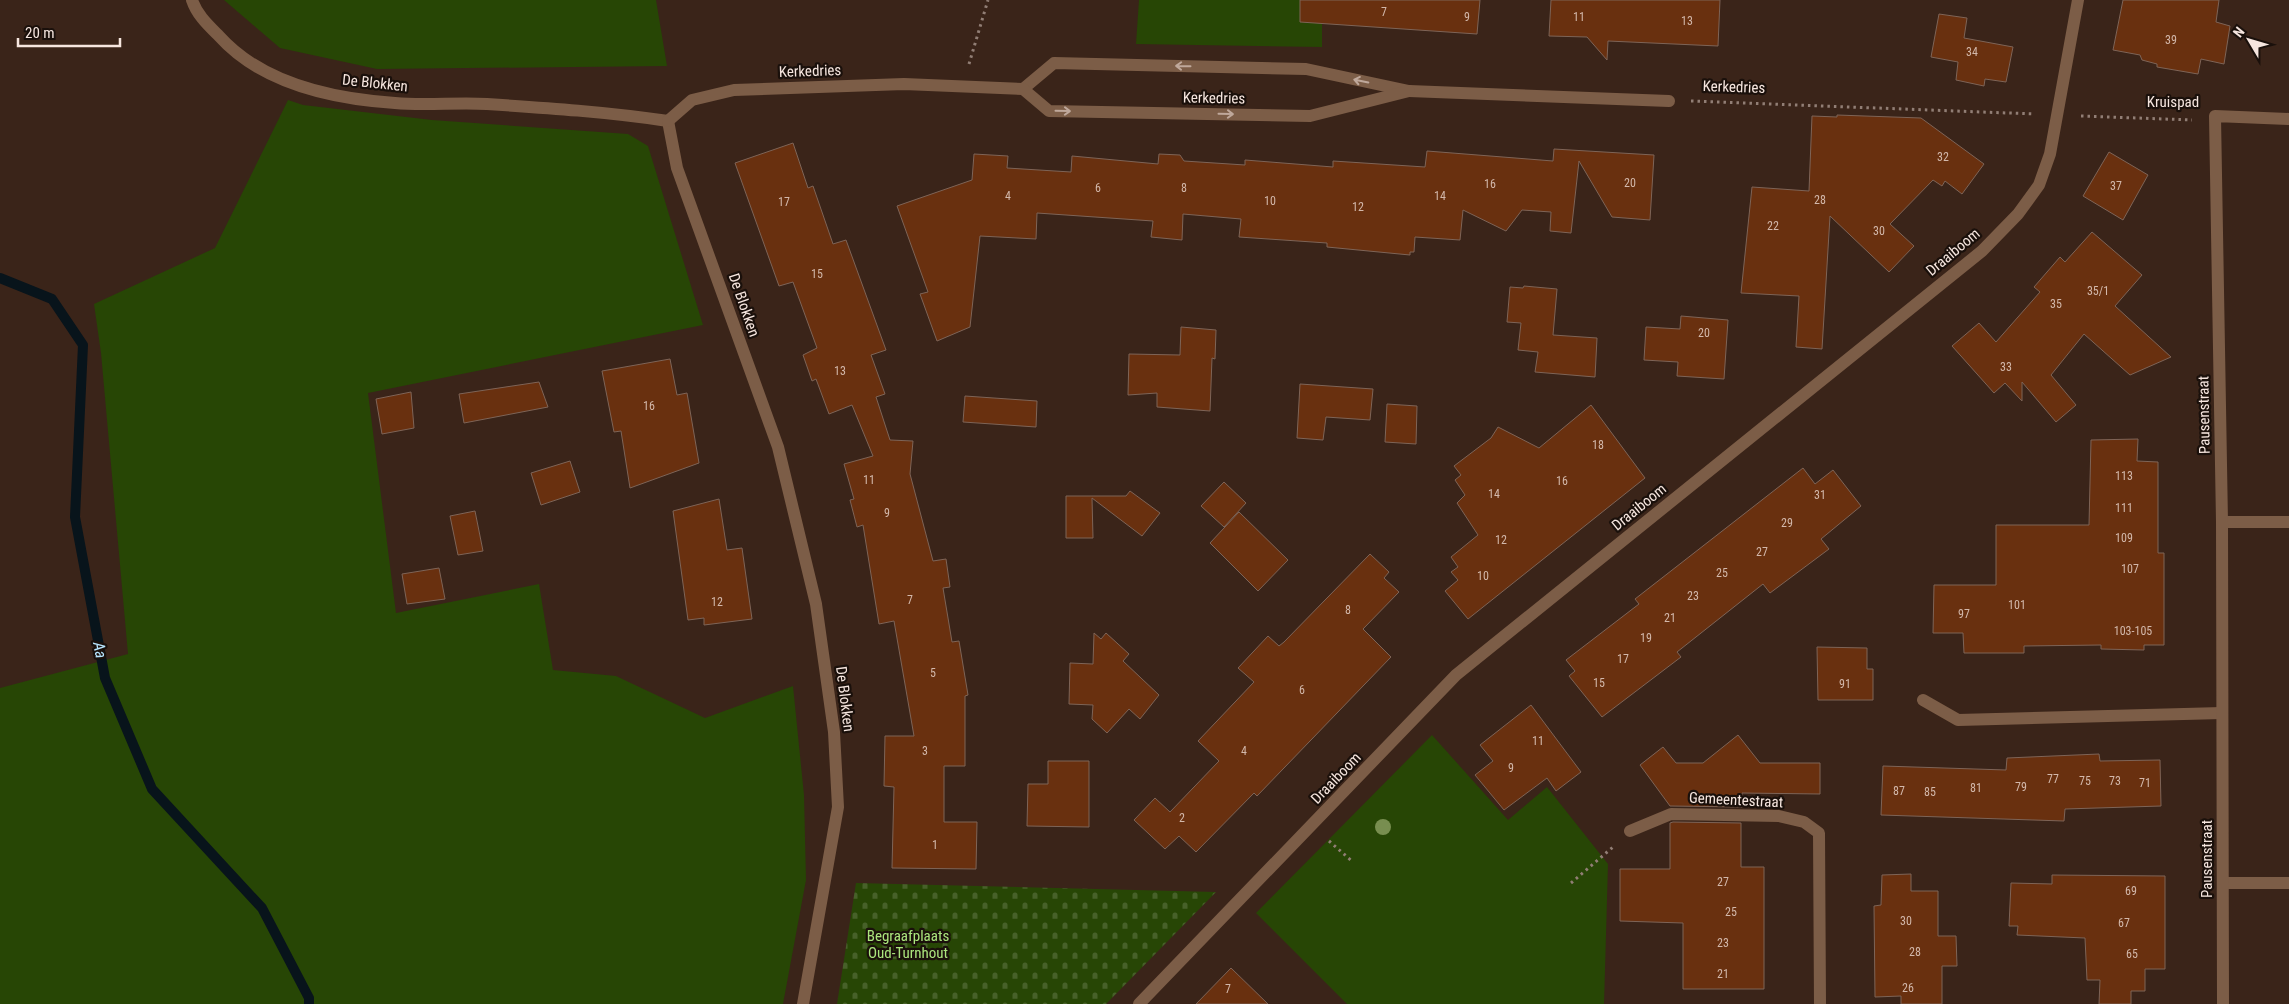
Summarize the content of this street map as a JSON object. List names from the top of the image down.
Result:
{
  "streets": {
    "street": [
      "Kerkedries",
      "De Blokken",
      "Kruispad",
      "Draaiboom",
      "Pausenstraat",
      "Gemeentestraat"
    ]
  },
  "crossings": [
    ["Kerkedries", "De Blokken"],
    ["Kerkedries", "Kruispad"],
    ["Kerkedries", "Draaiboom"],
    ["Kruispad", "Draaiboom"],
    ["Kruispad", "Pausenstraat"]
  ],
  "water": ["Aa"],
  "parks": ["Begraafplaats Oud-Turnhout"],
  "house_numbers": [
    "7",
    "9",
    "11",
    "13",
    "39",
    "34",
    "32",
    "20",
    "16",
    "37",
    "6",
    "8",
    "4",
    "14",
    "28",
    "10",
    "17",
    "12",
    "22",
    "30",
    "15",
    "35/1",
    "35",
    "20",
    "33",
    "13",
    "16",
    "18",
    "113",
    "11",
    "16",
    "14",
    "31",
    "111",
    "9",
    "29",
    "109",
    "12",
    "27",
    "107",
    "25",
    "10",
    "23",
    "7",
    "12",
    "101",
    "8",
    "97",
    "21",
    "103-105",
    "19",
    "17",
    "5",
    "15",
    "91",
    "6",
    "11",
    "3",
    "4",
    "9",
    "77",
    "75",
    "73",
    "71",
    "79",
    "81",
    "87",
    "85",
    "2",
    "1",
    "27",
    "69",
    "25",
    "30",
    "67",
    "23",
    "28",
    "65",
    "21",
    "26",
    "7"
  ],
  "scale_bar": "20 m",
  "north": "top left"
}
